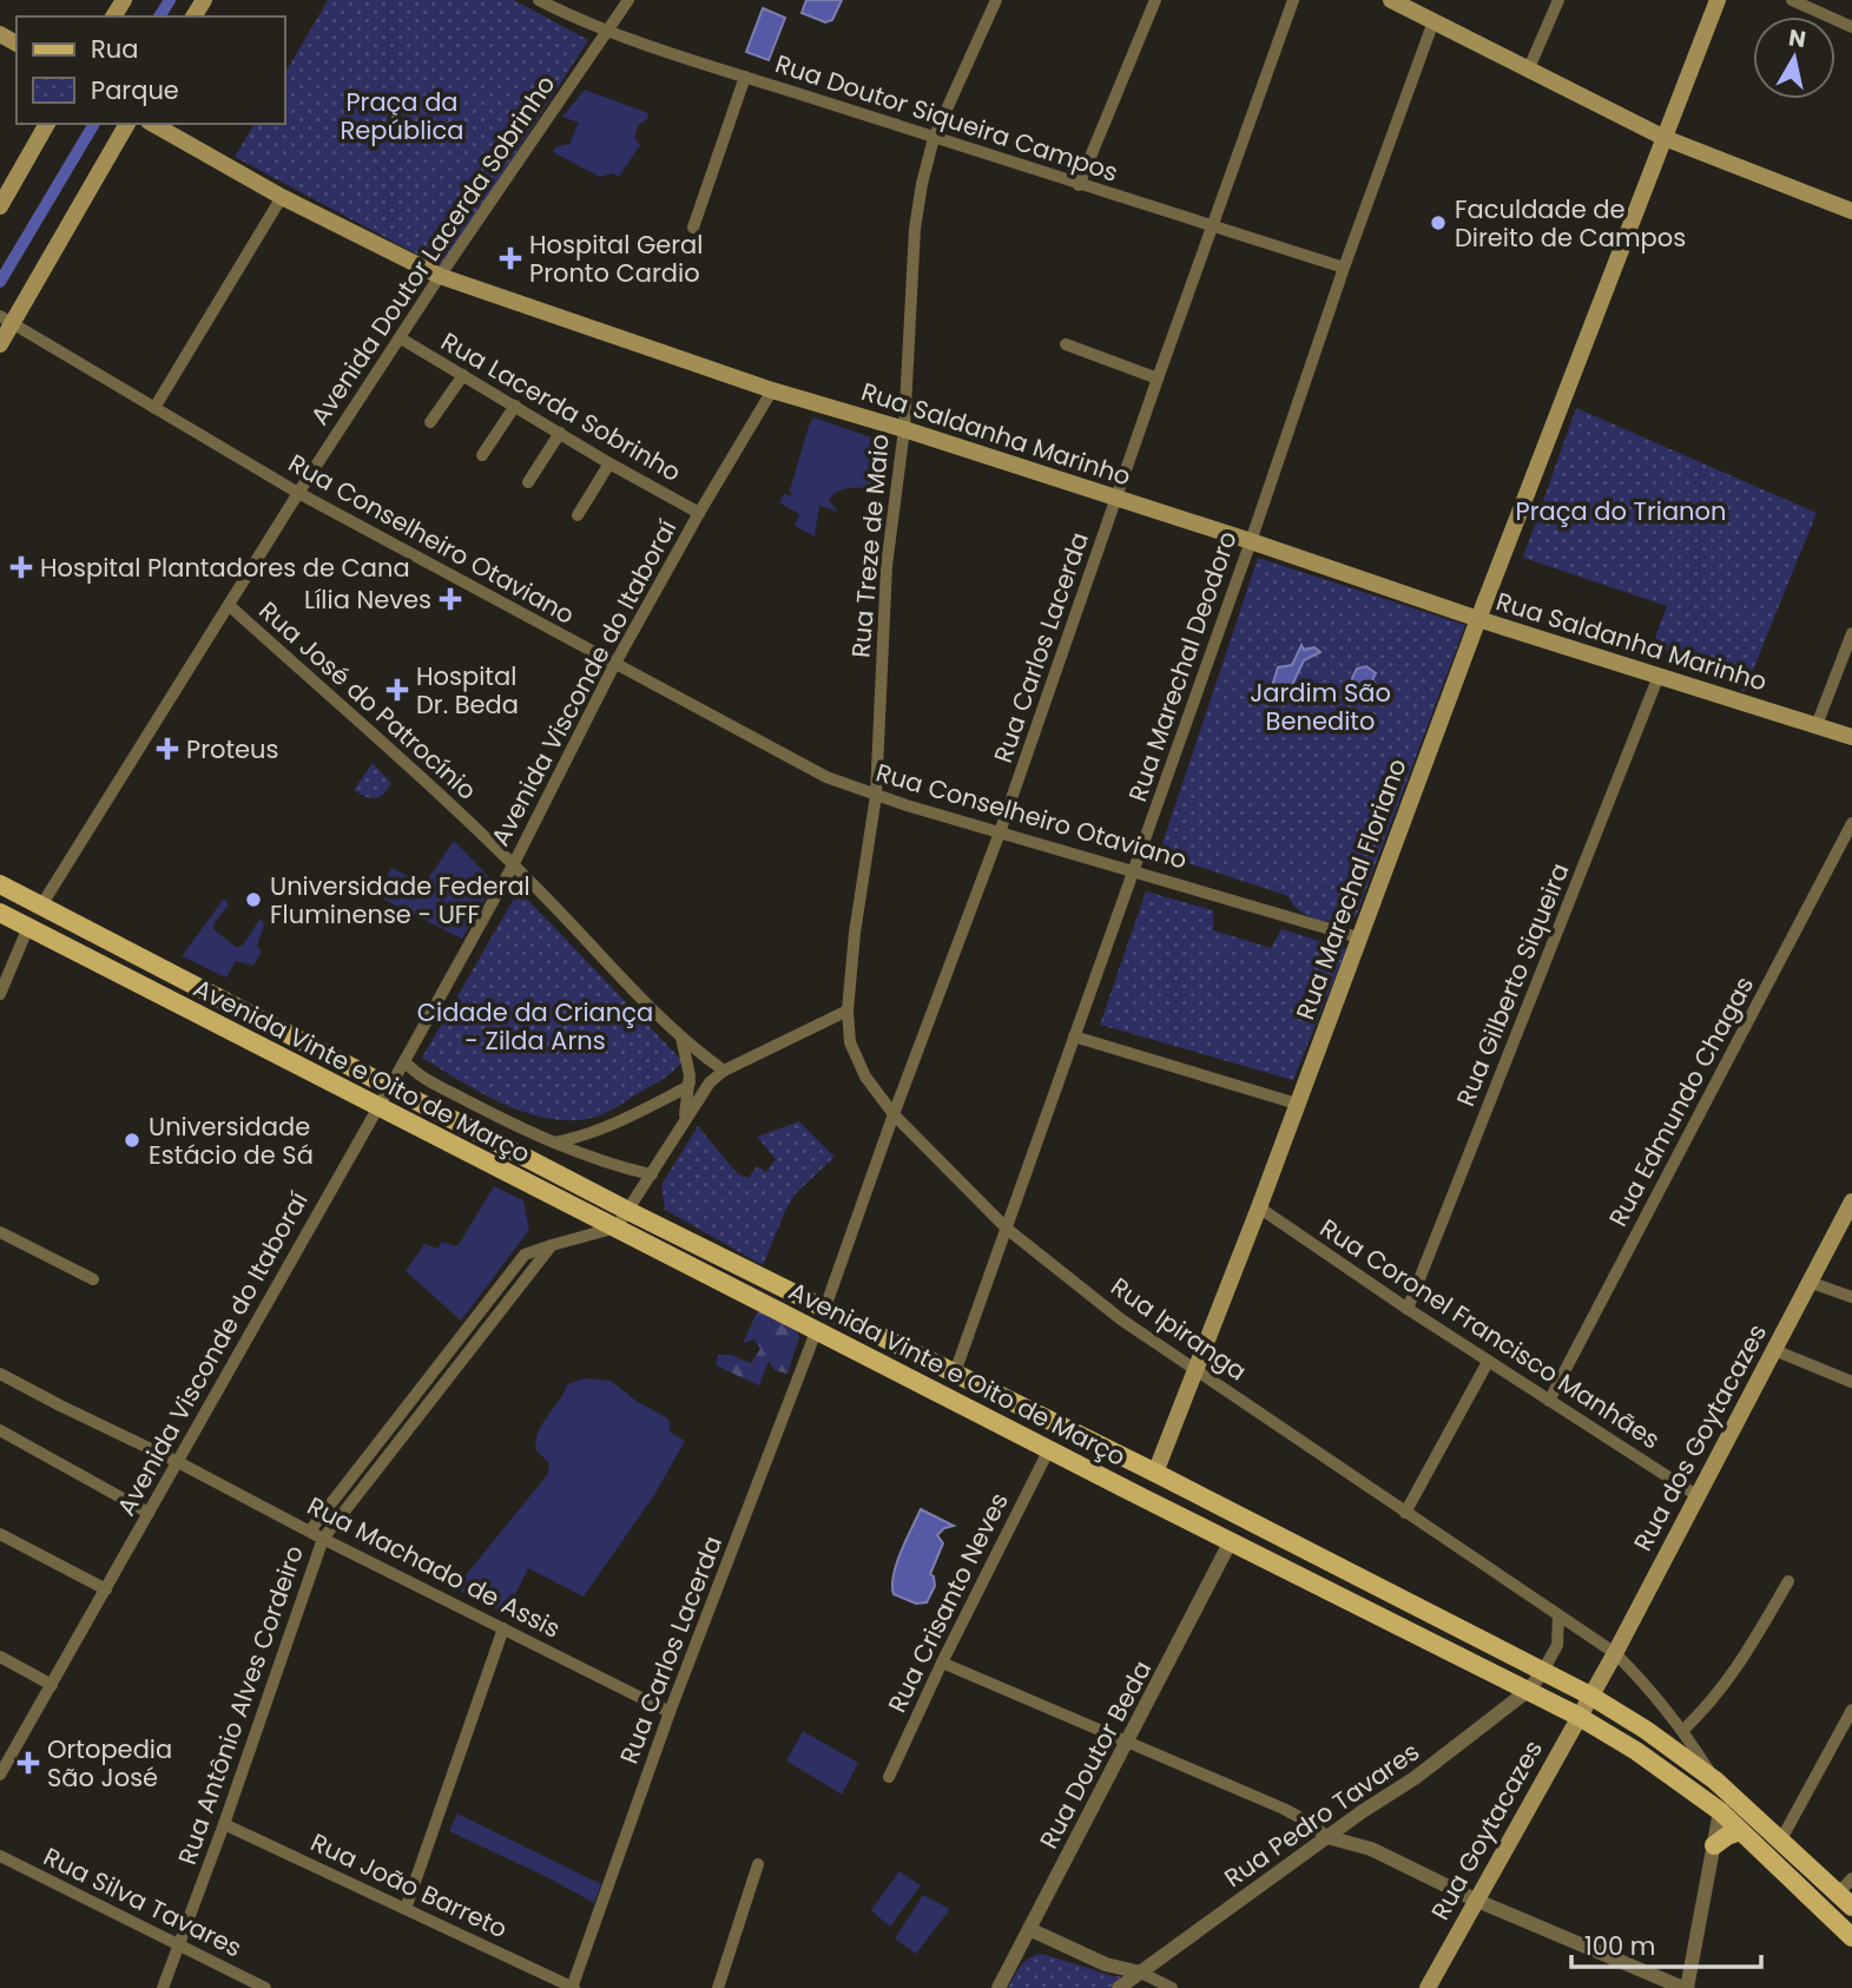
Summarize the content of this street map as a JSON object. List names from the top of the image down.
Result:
{
  "streets": {
    "main road": [
      "Rua Saldanha Marinho",
      "Rua Marechal Floriano",
      "Avenida Vinte e Oito de Março",
      "Rua dos Goytacazes",
      "Rua Goytacazes"
    ],
    "street": [
      "Rua Doutor Siqueira Campos",
      "Avenida Doutor Lacerda Sobrinho",
      "Rua Lacerda Sobrinho",
      "Rua Conselheiro Otaviano",
      "Rua Treze de Maio",
      "Rua Carlos Lacerda",
      "Rua Marechal Deodoro",
      "Avenida Visconde do Itaboraí",
      "Rua José do Patrocínio",
      "Rua Gilberto Siqueira",
      "Rua Edmundo Chagas",
      "Rua Ipiranga",
      "Rua Coronel Francisco Manhães",
      "Rua Machado de Assis",
      "Rua Crisanto Neves",
      "Rua Antônio Alves Cordeiro",
      "Rua Doutor Beda",
      "Rua Pedro Tavares",
      "Rua João Barreto",
      "Rua Silva Tavares"
    ]
  },
  "crossings": [
    ["Rua Doutor Siqueira Campos", "Avenida Doutor Lacerda Sobrinho"],
    ["Rua Doutor Siqueira Campos", "Rua Treze de Maio"],
    ["Rua Doutor Siqueira Campos", "Rua Carlos Lacerda"],
    ["Rua Doutor Siqueira Campos", "Rua Marechal Deodoro"],
    ["Avenida Doutor Lacerda Sobrinho", "Rua Lacerda Sobrinho"],
    ["Avenida Doutor Lacerda Sobrinho", "Rua Saldanha Marinho"],
    ["Avenida Doutor Lacerda Sobrinho", "Rua Conselheiro Otaviano"],
    ["Avenida Doutor Lacerda Sobrinho", "Rua José do Patrocínio"],
    ["Avenida Doutor Lacerda Sobrinho", "Avenida Vinte e Oito de Março"],
    ["Rua Lacerda Sobrinho", "Avenida Visconde do Itaboraí"],
    ["Rua Saldanha Marinho", "Rua Treze de Maio"],
    ["Rua Saldanha Marinho", "Rua Carlos Lacerda"],
    ["Rua Saldanha Marinho", "Rua Marechal Deodoro"],
    ["Rua Saldanha Marinho", "Avenida Visconde do Itaboraí"],
    ["Rua Saldanha Marinho", "Rua Marechal Floriano"],
    ["Rua Saldanha Marinho", "Rua Gilberto Siqueira"],
    ["Rua Conselheiro Otaviano", "Rua Treze de Maio"],
    ["Rua Conselheiro Otaviano", "Rua Carlos Lacerda"],
    ["Rua Conselheiro Otaviano", "Rua Marechal Deodoro"],
    ["Rua Conselheiro Otaviano", "Avenida Visconde do Itaboraí"],
    ["Rua Conselheiro Otaviano", "Rua Marechal Floriano"],
    ["Rua Treze de Maio", "Rua Ipiranga"],
    ["Rua Carlos Lacerda", "Avenida Vinte e Oito de Março"],
    ["Rua Carlos Lacerda", "Rua Ipiranga"],
    ["Rua Carlos Lacerda", "Rua Machado de Assis"],
    ["Rua Carlos Lacerda", "Rua João Barreto"],
    ["Rua Marechal Deodoro", "Avenida Vinte e Oito de Março"],
    ["Rua Marechal Deodoro", "Rua Ipiranga"],
    ["Avenida Visconde do Itaboraí", "Rua José do Patrocínio"],
    ["Avenida Visconde do Itaboraí", "Avenida Vinte e Oito de Março"],
    ["Avenida Visconde do Itaboraí", "Rua Machado de Assis"],
    ["Rua Marechal Floriano", "Avenida Vinte e Oito de Março"],
    ["Rua Marechal Floriano", "Rua Ipiranga"],
    ["Rua Marechal Floriano", "Rua Coronel Francisco Manhães"],
    ["Rua Gilberto Siqueira", "Rua Coronel Francisco Manhães"],
    ["Avenida Vinte e Oito de Março", "Rua dos Goytacazes"],
    ["Avenida Vinte e Oito de Março", "Rua Crisanto Neves"],
    ["Avenida Vinte e Oito de Março", "Rua Antônio Alves Cordeiro"],
    ["Avenida Vinte e Oito de Março", "Rua Doutor Beda"],
    ["Avenida Vinte e Oito de Março", "Rua Pedro Tavares"],
    ["Avenida Vinte e Oito de Março", "Rua Goytacazes"],
    ["Rua Edmundo Chagas", "Rua Coronel Francisco Manhães"],
    ["Rua Ipiranga", "Rua dos Goytacazes"],
    ["Rua Coronel Francisco Manhães", "Rua dos Goytacazes"],
    ["Rua dos Goytacazes", "Rua Goytacazes"],
    ["Rua Machado de Assis", "Rua Antônio Alves Cordeiro"],
    ["Rua Antônio Alves Cordeiro", "Rua João Barreto"],
    ["Rua Antônio Alves Cordeiro", "Rua Silva Tavares"]
  ],
  "parks": [
    "Praça da República",
    "Praça do Trianon",
    "Jardim São Benedito",
    "Cidade da Criança - Zilda Arns"
  ],
  "places": {
    "other": ["Faculdade de Direito de Campos", "Universidade Federal Fluminense - UFF", "Universidade Estácio de Sá"],
    "health": [
      "Hospital Geral Pronto Cardio",
      "Hospital Plantadores de Cana",
      "Lília Neves",
      "Hospital Dr. Beda",
      "Proteus",
      "Ortopedia São José"
    ]
  },
  "legend": ["Rua", "Parque"],
  "scale_bar": "100 m",
  "north": "top"
}
